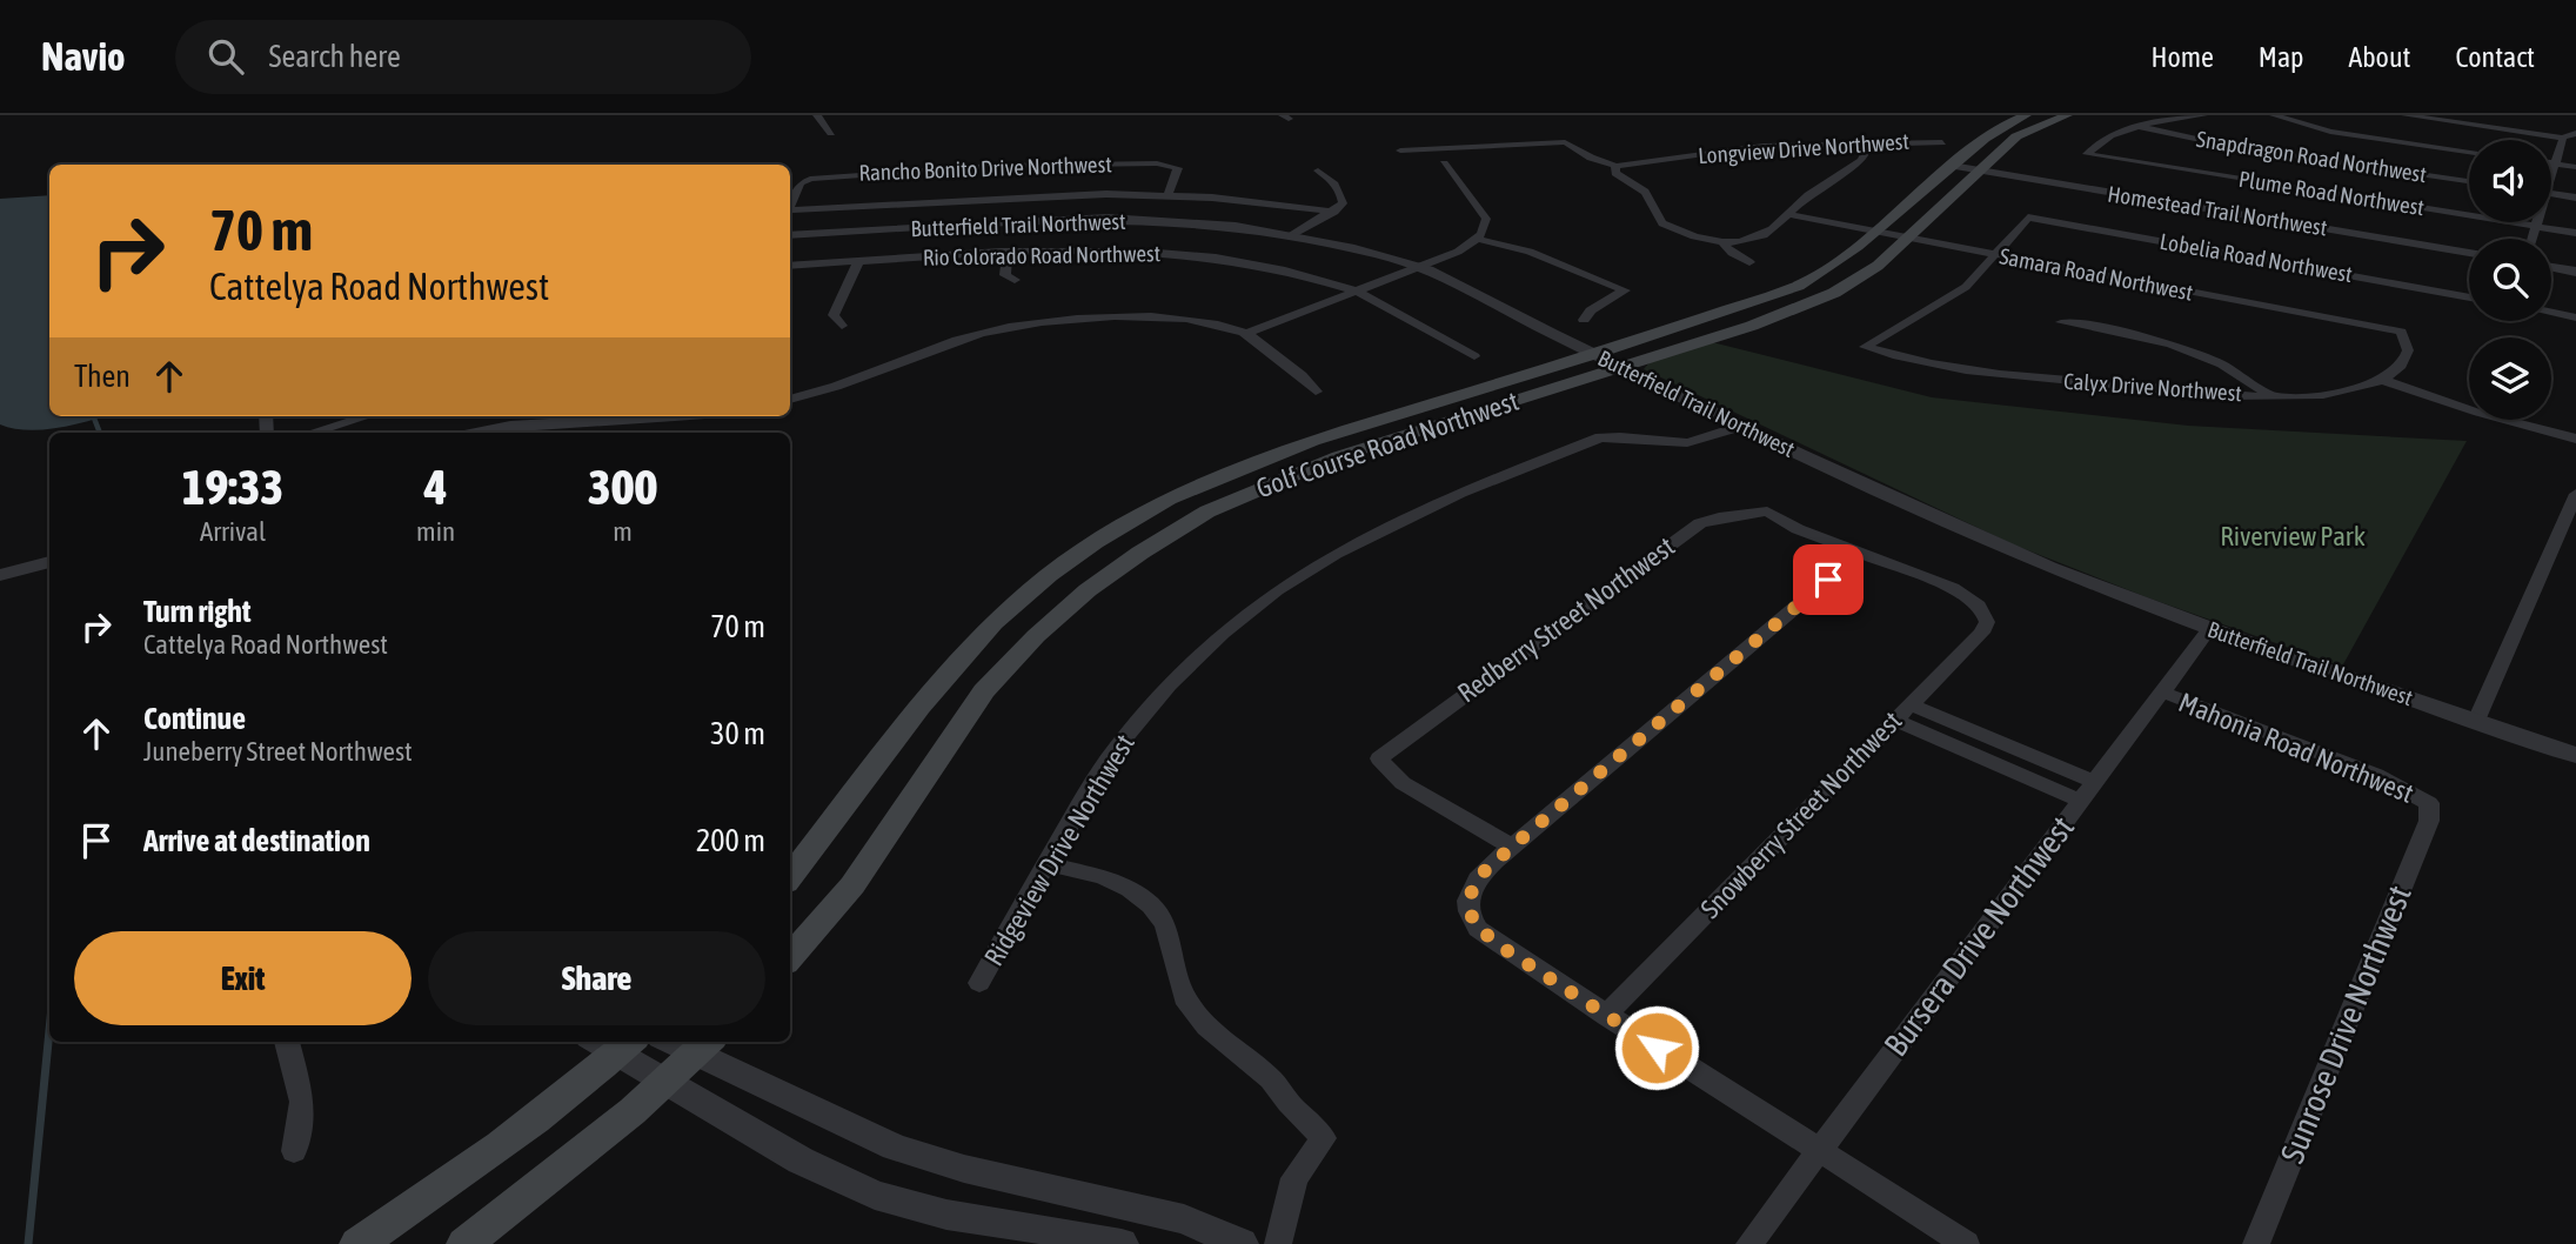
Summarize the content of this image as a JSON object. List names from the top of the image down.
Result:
{
  "streets": {
    "main road": ["Golf Course Road Northwest"],
    "street": [
      "Longview Drive Northwest",
      "Snapdragon Road Northwest",
      "Rancho Bonito Drive Northwest",
      "Plume Road Northwest",
      "Homestead Trail Northwest",
      "Butterfield Trail Northwest",
      "Rio Colorado Road Northwest",
      "Lobelia Road Northwest",
      "Samara Road Northwest",
      "Calyx Drive Northwest",
      "Redberry Street Northwest",
      "Mahonia Road Northwest",
      "Snowberry Street Northwest",
      "Ridgeview Drive Northwest",
      "Bursera Drive Northwest",
      "Sunrose Drive Northwest"
    ]
  },
  "crossings": [
    ["Snapdragon Road Northwest", "Plume Road Northwest"],
    ["Homestead Trail Northwest", "Golf Course Road Northwest"],
    ["Butterfield Trail Northwest", "Golf Course Road Northwest"],
    ["Butterfield Trail Northwest", "Ridgeview Drive Northwest"],
    ["Butterfield Trail Northwest", "Bursera Drive Northwest"],
    ["Lobelia Road Northwest", "Samara Road Northwest"],
    ["Lobelia Road Northwest", "Calyx Drive Northwest"],
    ["Samara Road Northwest", "Calyx Drive Northwest"],
    ["Samara Road Northwest", "Golf Course Road Northwest"],
    ["Redberry Street Northwest", "Snowberry Street Northwest"],
    ["Mahonia Road Northwest", "Bursera Drive Northwest"],
    ["Mahonia Road Northwest", "Sunrose Drive Northwest"]
  ],
  "parks": ["Riverview Park"],
  "page": {
    "header": "Navio",
    "search": "Search here",
    "nav": [
      "Home",
      "Map",
      "About",
      "Contact"
    ],
    "turn": ["70 m", "Cattelya Road Northwest"],
    "then": "Then",
    "eta": [
      "19:33",
      "Arrival",
      "4",
      "min",
      "300",
      "m"
    ],
    "list": [
      {
        "name": "Turn right",
        "note": "Cattelya Road Northwest",
        "value": "70 m"
      },
      {
        "name": "Continue",
        "note": "Juneberry Street Northwest",
        "value": "30 m"
      },
      {
        "name": "Arrive at destination",
        "value": "200 m"
      }
    ],
    "buttons": ["Exit", "Share"]
  }
}
